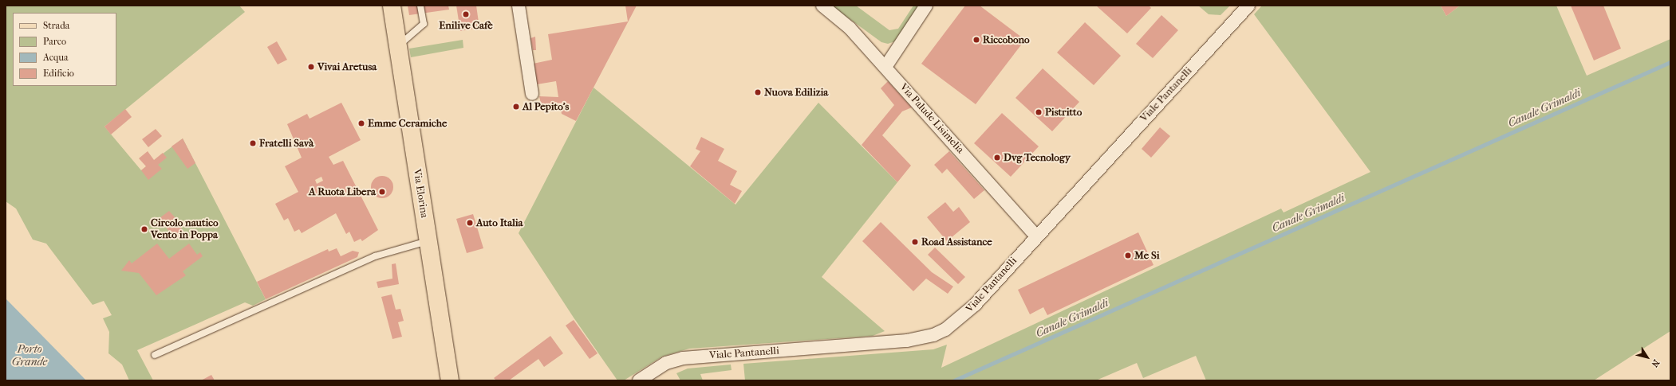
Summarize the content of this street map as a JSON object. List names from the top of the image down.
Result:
{
  "streets": {
    "main road": ["Via Elorina"],
    "street": ["Viale Pantanelli", "Via Palude Lisimelia"]
  },
  "crossings": [
    ["Viale Pantanelli", "Via Palude Lisimelia"]
  ],
  "water": ["Canale Grimaldi", "Porto Grande"],
  "places": [
    "Enilive Cafè",
    "Riccobono",
    "Vivai Aretusa",
    "Nuova Edilizia",
    "Al Pepito's",
    "Pistritto",
    "Emme Ceramiche",
    "Fratelli Savà",
    "Dvg Tecnology",
    "A Ruota Libera",
    "Auto Italia",
    "Circolo nautico Vento in Poppa",
    "Road Assistance",
    "Me Si"
  ],
  "legend": [
    "Strada",
    "Parco",
    "Acqua",
    "Edificio"
  ],
  "north": "bottom right"
}
